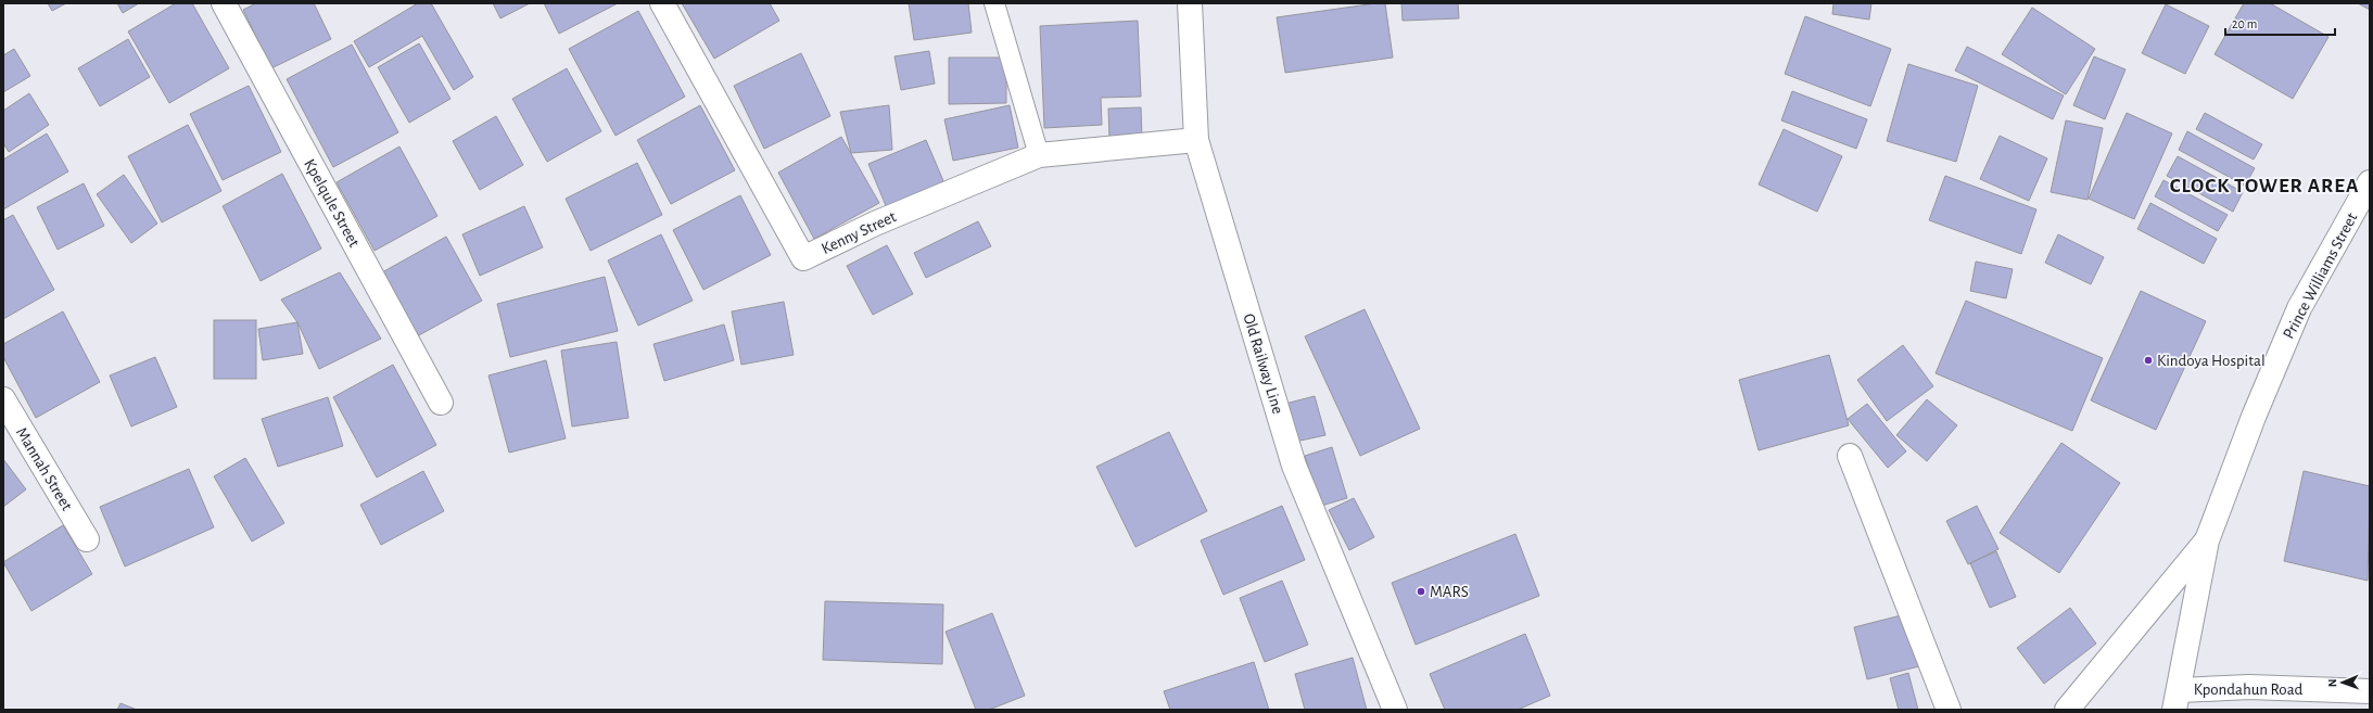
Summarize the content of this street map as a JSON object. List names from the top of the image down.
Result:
{
  "streets": {
    "street": [
      "Kpelqule Street",
      "Kenny Street",
      "Prince Williams Street",
      "Old Railway Line",
      "Mannah Street",
      "Kpondahun Road"
    ]
  },
  "crossings": [
    ["Kenny Street", "Old Railway Line"]
  ],
  "districts": ["CLOCK TOWER AREA"],
  "places": ["Kindoya Hospital", "MARS"],
  "scale_bar": "20 m",
  "north": "left"
}
